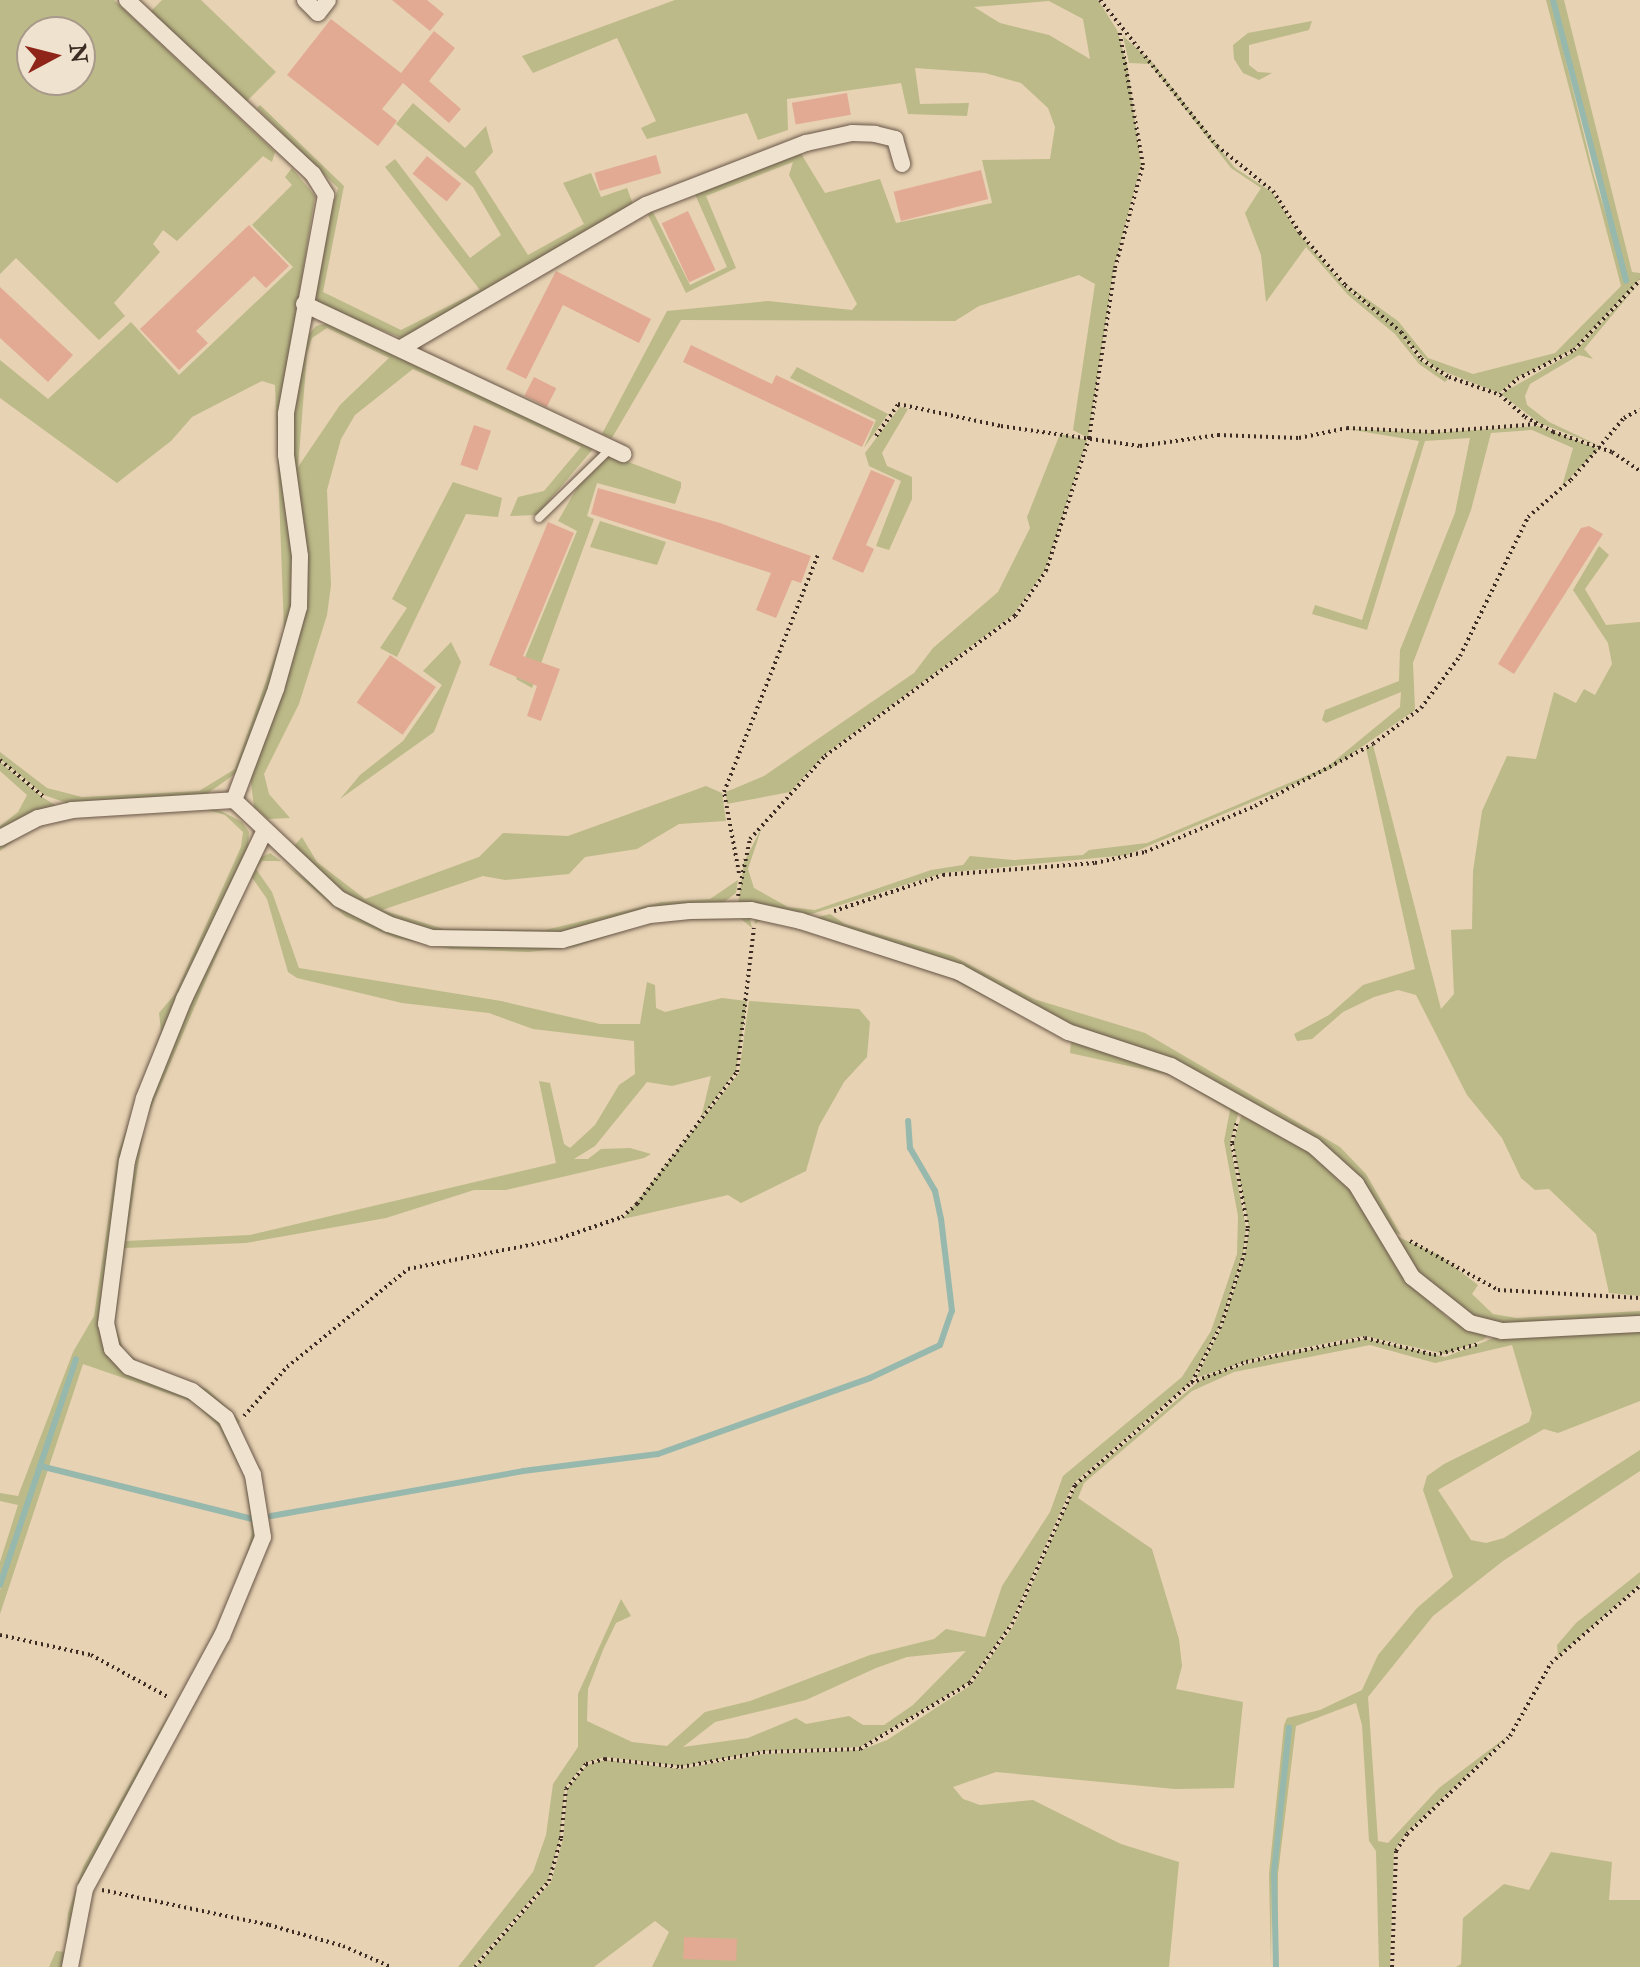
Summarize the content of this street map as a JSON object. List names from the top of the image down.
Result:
{
  "north": "right"
}
